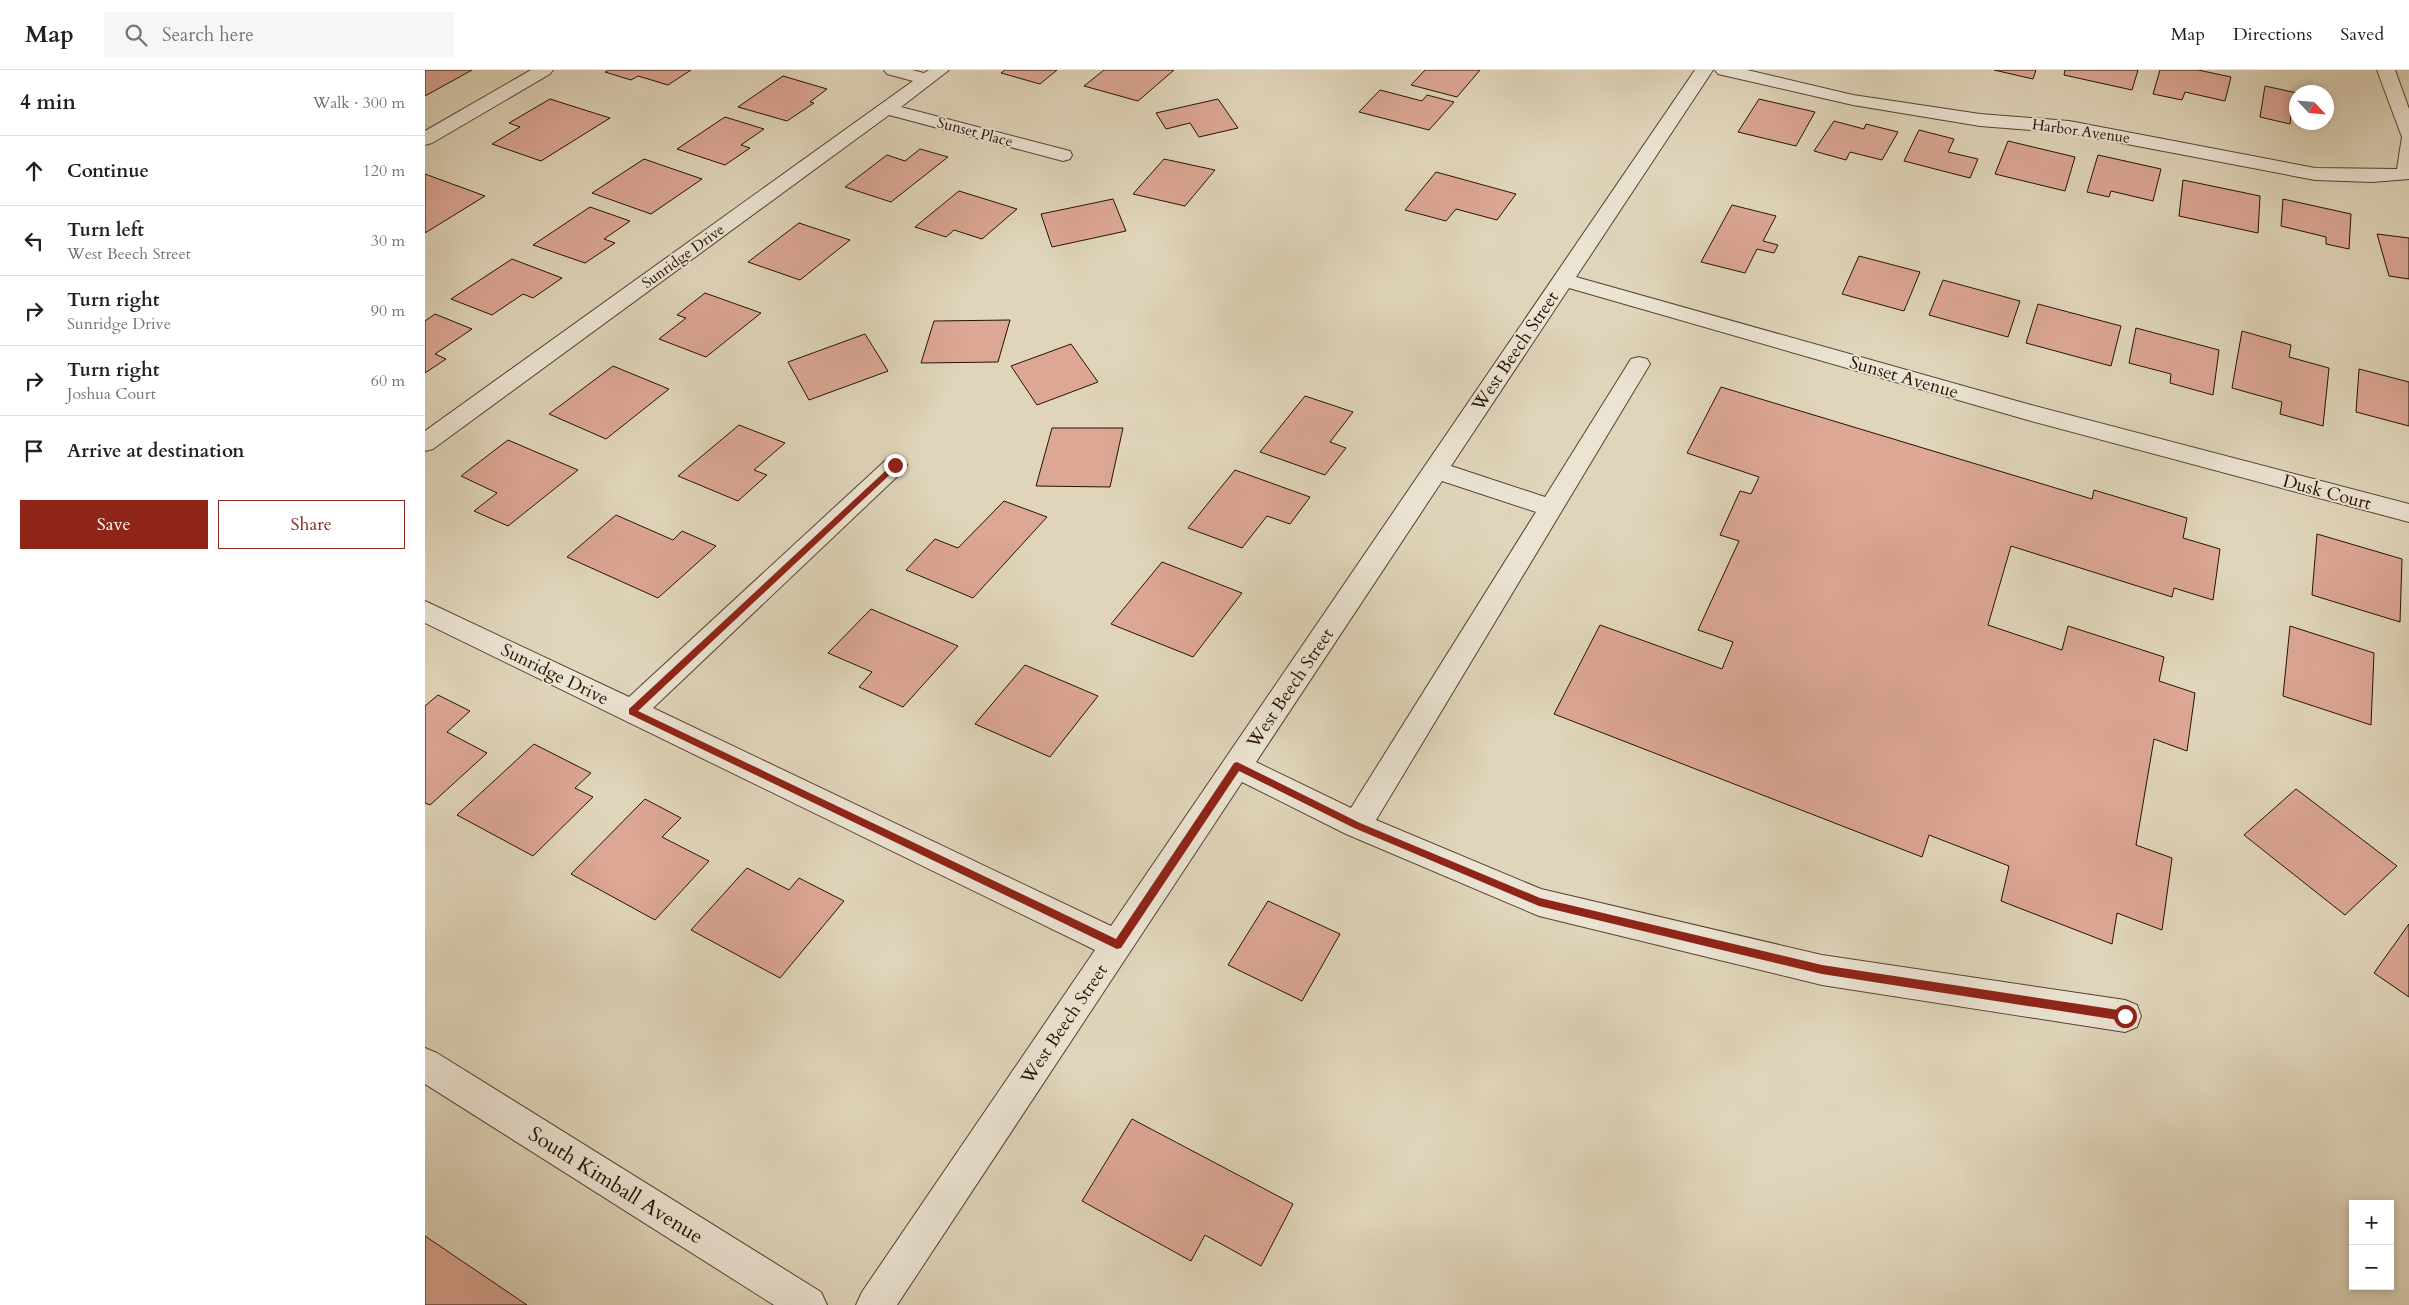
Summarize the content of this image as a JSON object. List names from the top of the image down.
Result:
{
  "streets": {
    "street": [
      "Harbor Avenue",
      "Sunset Place",
      "Sunridge Drive",
      "West Beech Street",
      "Sunset Avenue",
      "Dusk Court",
      "South Kimball Avenue"
    ]
  },
  "crossings": [
    ["Sunset Place", "Sunridge Drive"],
    ["Sunridge Drive", "West Beech Street"],
    ["West Beech Street", "Sunset Avenue"],
    ["Sunset Avenue", "Dusk Court"]
  ],
  "north": "bottom right",
  "page": {
    "header": "Map",
    "search": "Search here",
    "nav": ["Map", "Directions", "Saved"],
    "heading": ["4 min", "Walk · 300 m"],
    "list": [
      ["Continue", "120 m"],
      ["Turn left", "West Beech Street", "30 m"],
      ["Turn right", "Sunridge Drive", "90 m"],
      ["Turn right", "Joshua Court", "60 m"],
      "Arrive at destination"
    ],
    "buttons": ["Save", "Share"],
    "map_buttons": ["+", "−"]
  }
}
